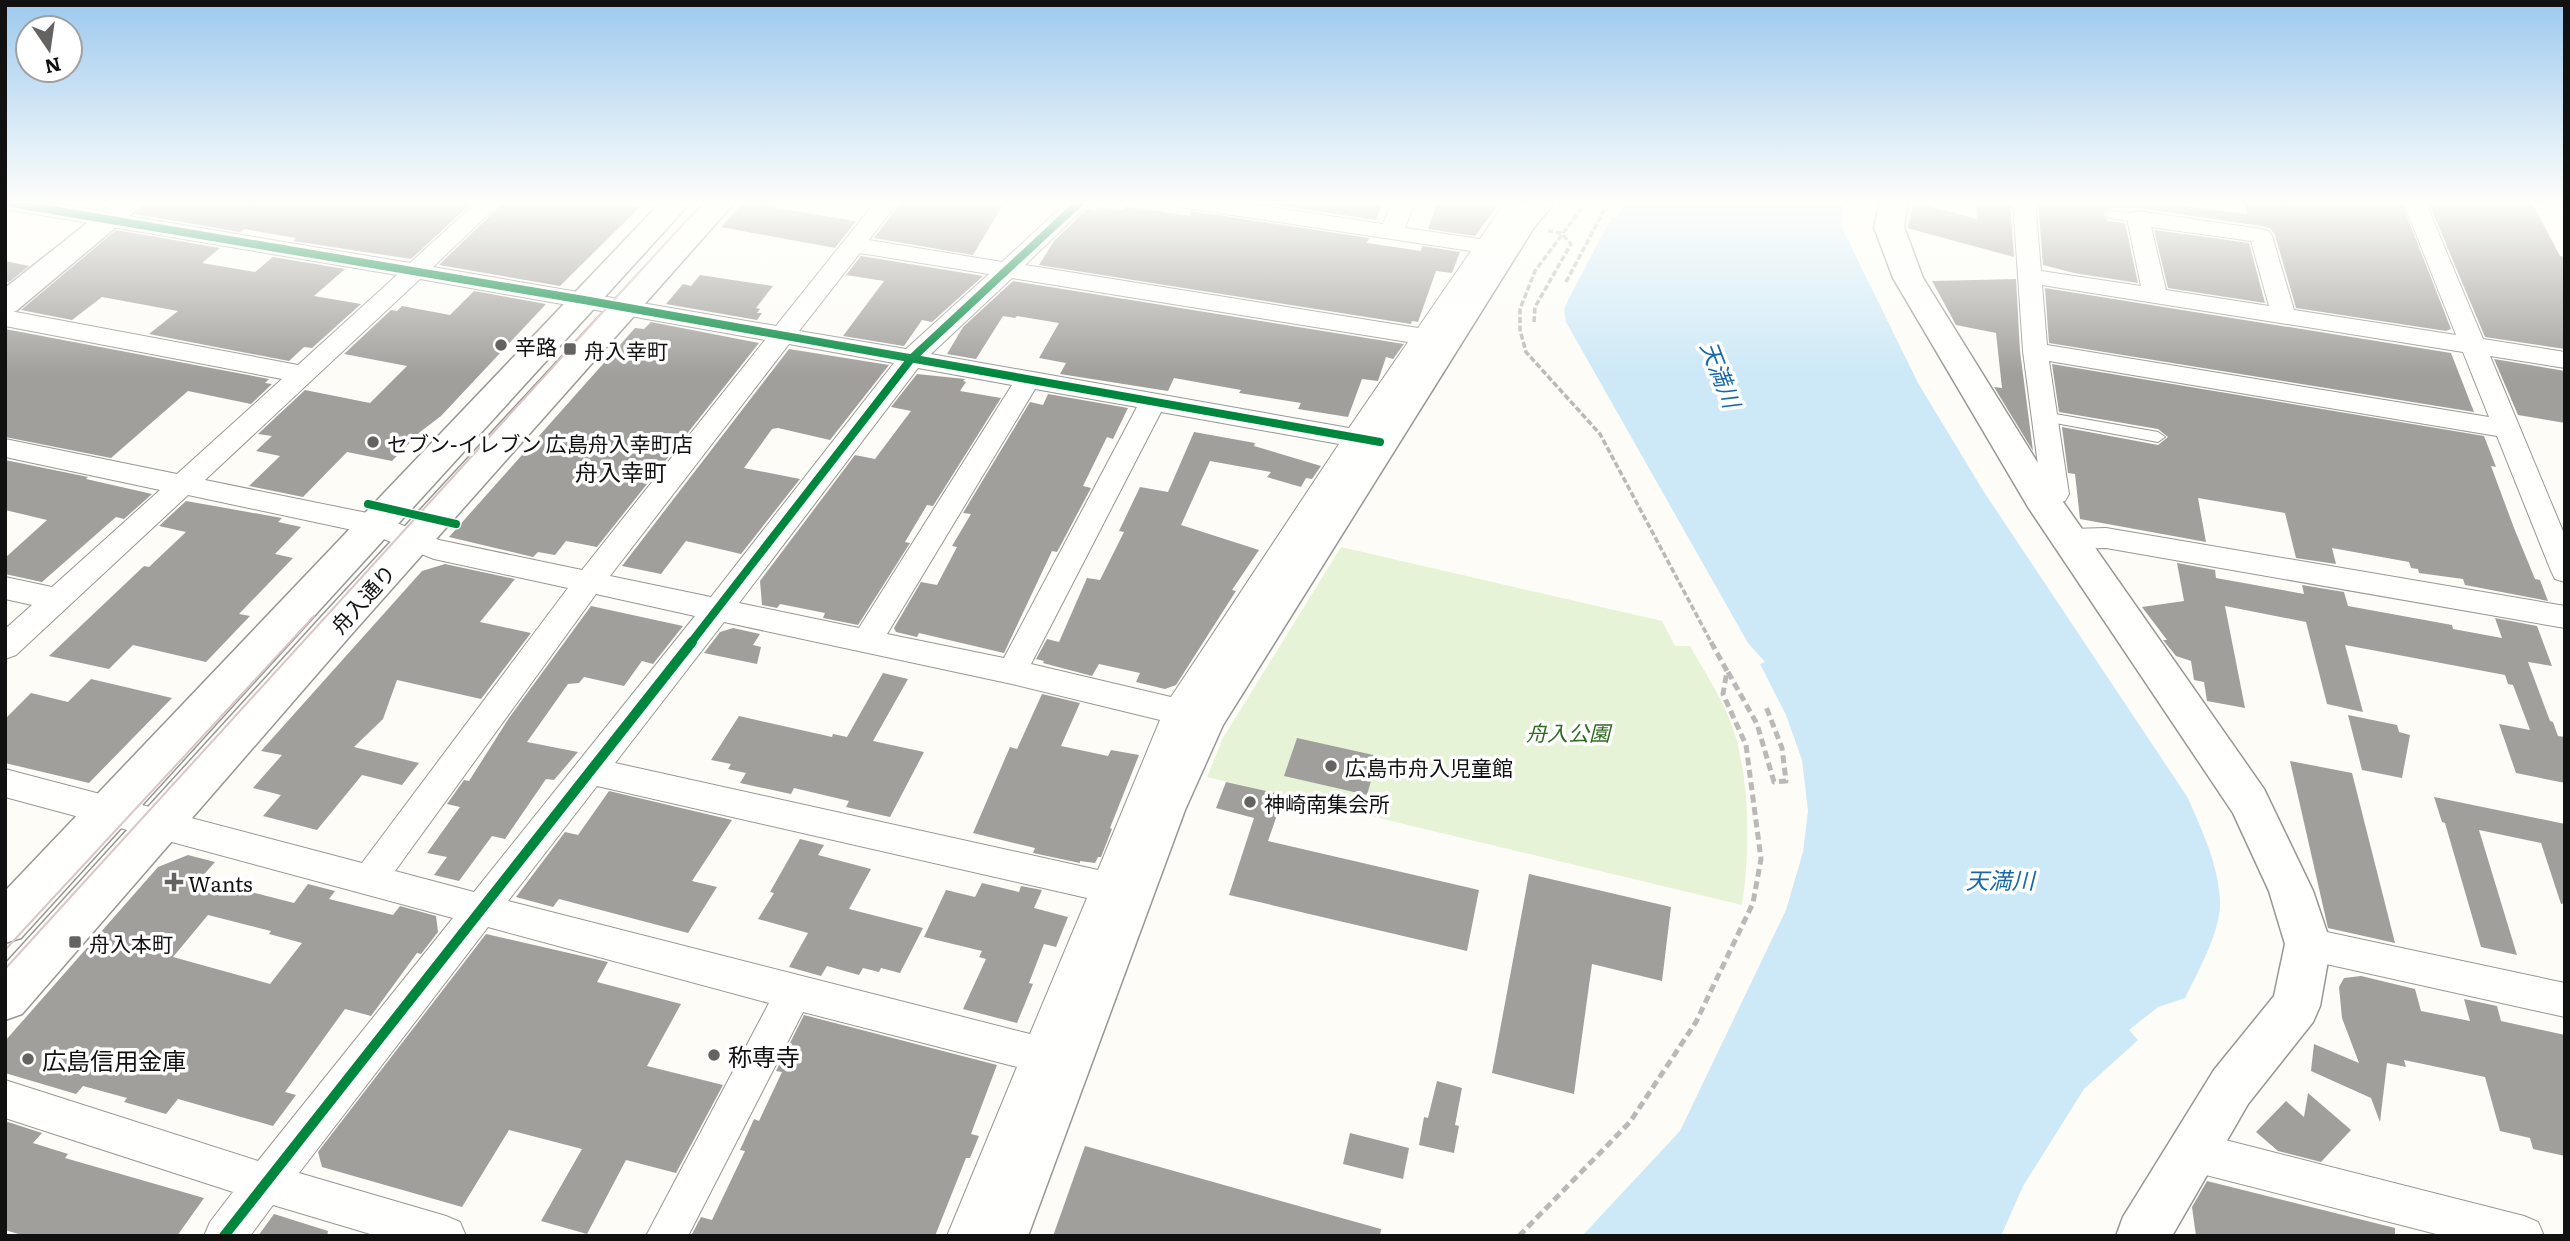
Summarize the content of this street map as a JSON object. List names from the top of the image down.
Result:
{
  "streets": {
    "street": ["舟入通り"]
  },
  "districts": ["舟入幸町"],
  "water": ["天満川"],
  "parks": ["舟入公園"],
  "places": {
    "other": [
      "辛路",
      "セブン-イレブン 広島舟入幸町店",
      "広島市舟入児童館",
      "神崎南集会所",
      "称専寺",
      "広島信用金庫"
    ],
    "transit": ["舟入幸町", "舟入本町"],
    "health": ["Wants"]
  },
  "north": "bottom"
}
